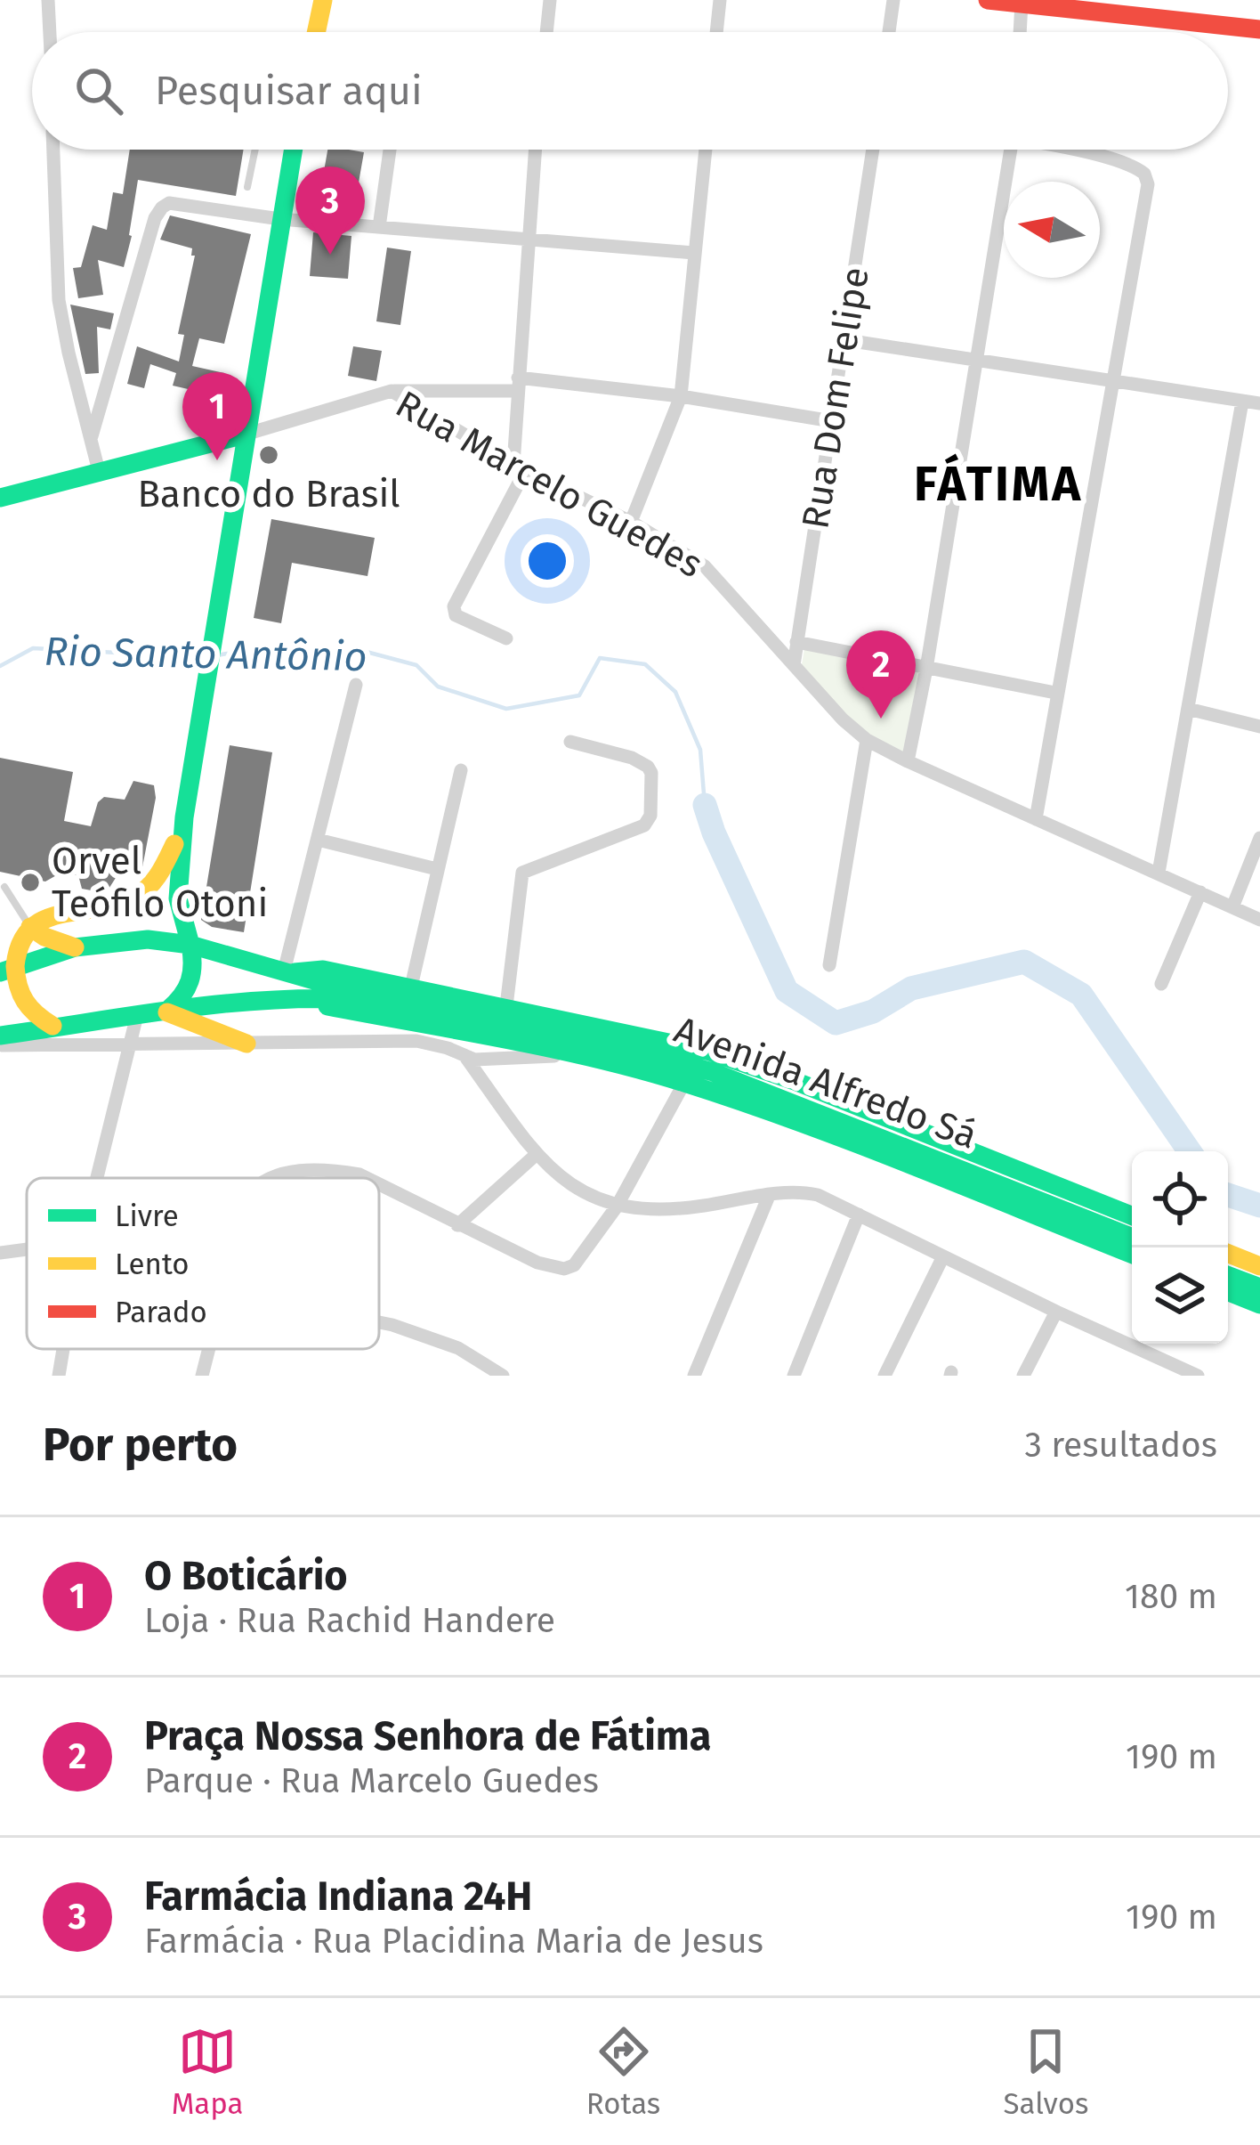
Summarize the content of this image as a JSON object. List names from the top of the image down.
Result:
{
  "streets": {
    "main road": ["Avenida Alfredo Sá"],
    "street": ["Rua Dom Felipe", "Rua Marcelo Guedes"]
  },
  "crossings": [
    ["Rua Dom Felipe", "Rua Marcelo Guedes"]
  ],
  "districts": ["FÁTIMA"],
  "water": ["Rio Santo Antônio"],
  "places": ["Banco do Brasil", "Orvel Teófilo Otoni"],
  "legend": ["Livre", "Lento", "Parado"],
  "north": "left",
  "page": {
    "search": "Pesquisar aqui",
    "pins": ["3", "1", "2"],
    "heading": ["Por perto", "3 resultados"],
    "list": [
      {
        "mark": "1",
        "name": "O Boticário",
        "note": "Loja · Rua Rachid Handere",
        "value": "180 m"
      },
      {
        "mark": "2",
        "name": "Praça Nossa Senhora de Fátima",
        "note": "Parque · Rua Marcelo Guedes",
        "value": "190 m"
      },
      {
        "mark": "3",
        "name": "Farmácia Indiana 24H",
        "note": "Farmácia · Rua Placidina Maria de Jesus",
        "value": "190 m"
      }
    ],
    "nav": ["Mapa", "Rotas", "Salvos"]
  }
}
